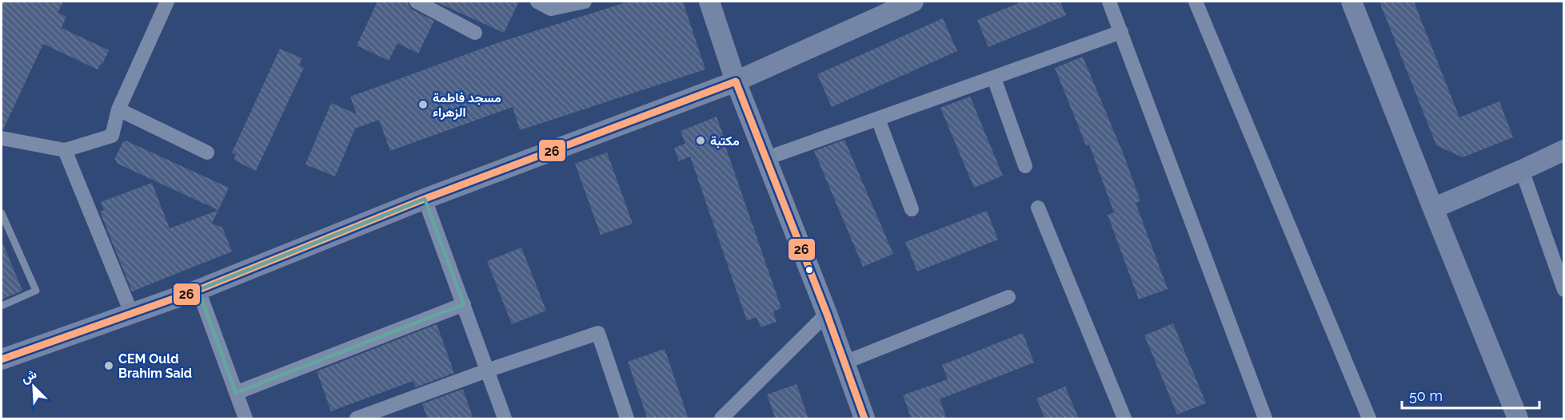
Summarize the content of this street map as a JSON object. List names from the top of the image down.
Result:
{
  "places": ["مسجد فاطمة الزهراء", "مكتبة", "CEM Ould Brahim Said"],
  "lines": ["transit line 26"],
  "scale_bar": "50 m",
  "north": "top left"
}
